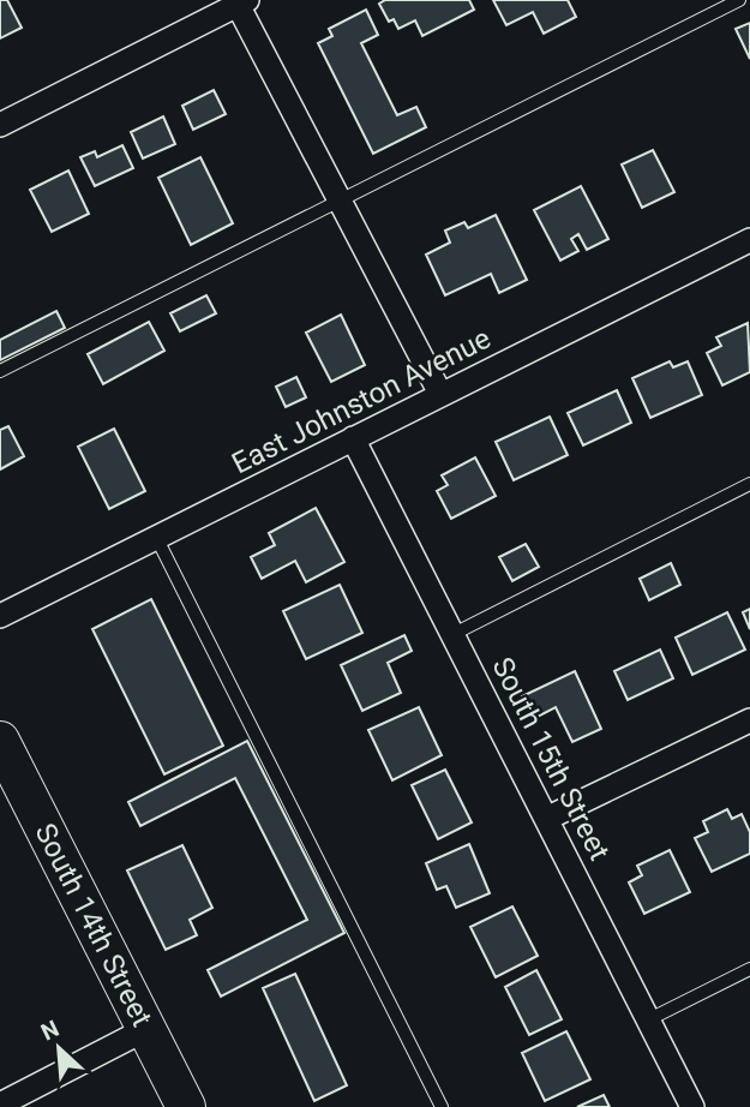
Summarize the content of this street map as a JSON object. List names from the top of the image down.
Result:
{
  "streets": {
    "main road": ["South 14th Street"],
    "street": ["East Johnston Avenue", "South 15th Street"]
  },
  "crossings": [
    ["East Johnston Avenue", "South 15th Street"]
  ],
  "north": "top left"
}
